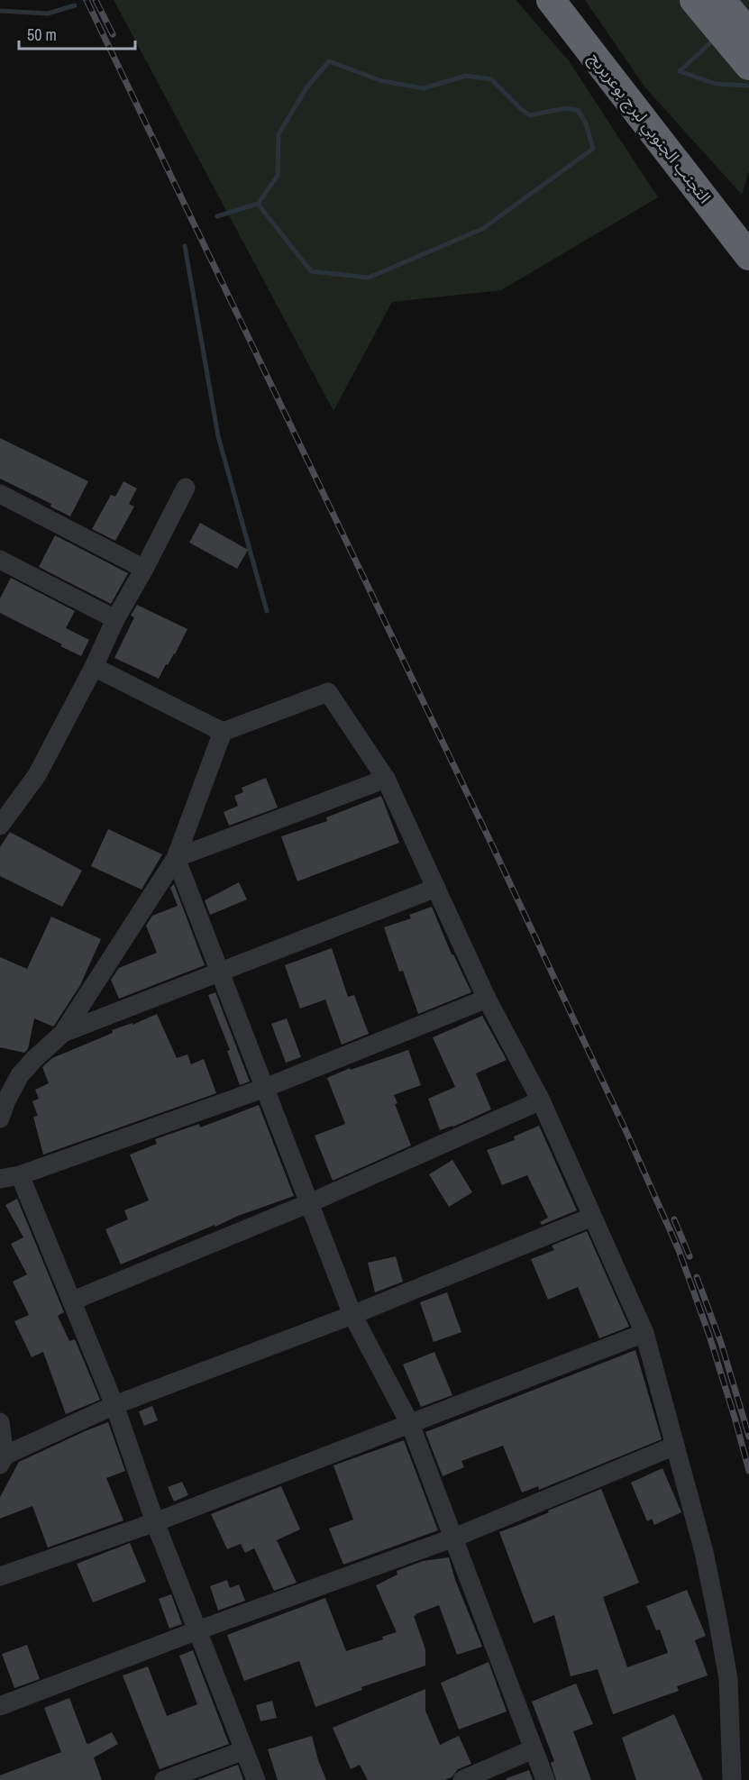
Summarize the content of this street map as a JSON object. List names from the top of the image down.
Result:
{
  "streets": {
    "highway": ["التجنب الجنوبي لبرج بوعريريج"]
  },
  "scale_bar": "50 m"
}
